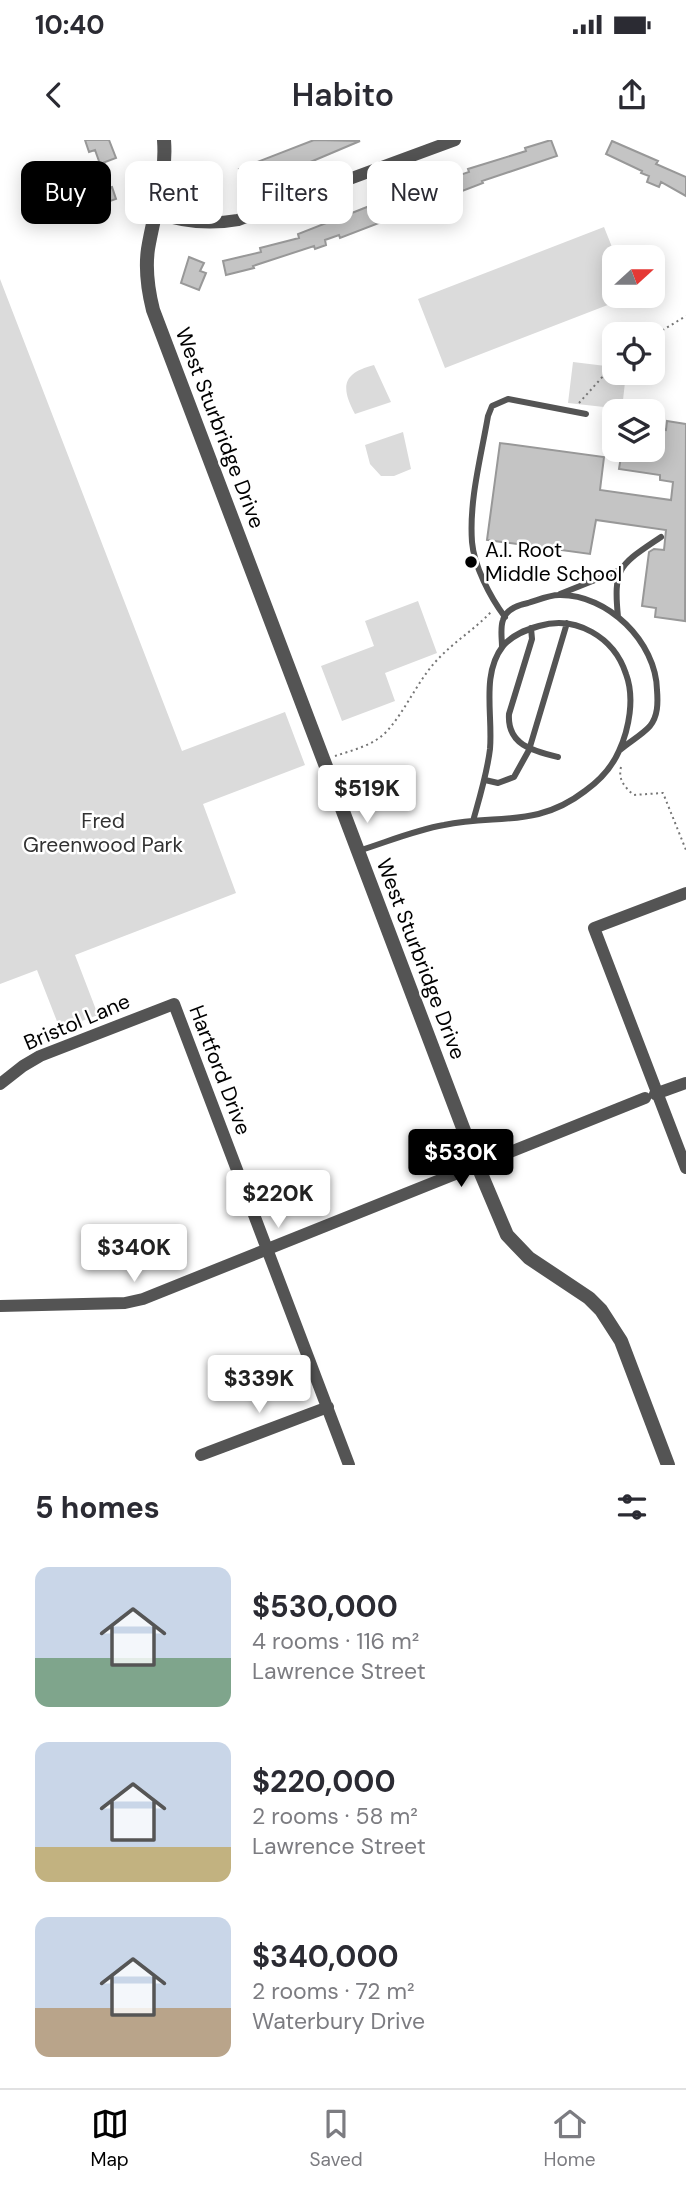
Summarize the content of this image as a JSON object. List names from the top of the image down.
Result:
{
  "streets": {
    "street": ["West Sturbridge Drive", "Bristol Lane", "Hartford Drive"]
  },
  "crossings": [
    ["Bristol Lane", "Hartford Drive"]
  ],
  "parks": ["Fred Greenwood Park"],
  "places": ["A.I. Root Middle School"],
  "north": "right",
  "page": {
    "status": "10:40",
    "header": "Habito",
    "chip": [
      "Buy",
      "Rent",
      "Filters",
      "New"
    ],
    "price": [
      "$519K",
      "$530K",
      "$220K",
      "$340K",
      "$339K"
    ],
    "heading": "5 homes",
    "list": [
      {
        "name": "$530,000",
        "note": "4 rooms · 116 m² · Lawrence Street"
      },
      {
        "name": "$220,000",
        "note": "2 rooms · 58 m² · Lawrence Street"
      },
      {
        "name": "$340,000",
        "note": "2 rooms · 72 m² · Waterbury Drive"
      }
    ],
    "tabs": ["Map", "Saved", "Home"]
  }
}
